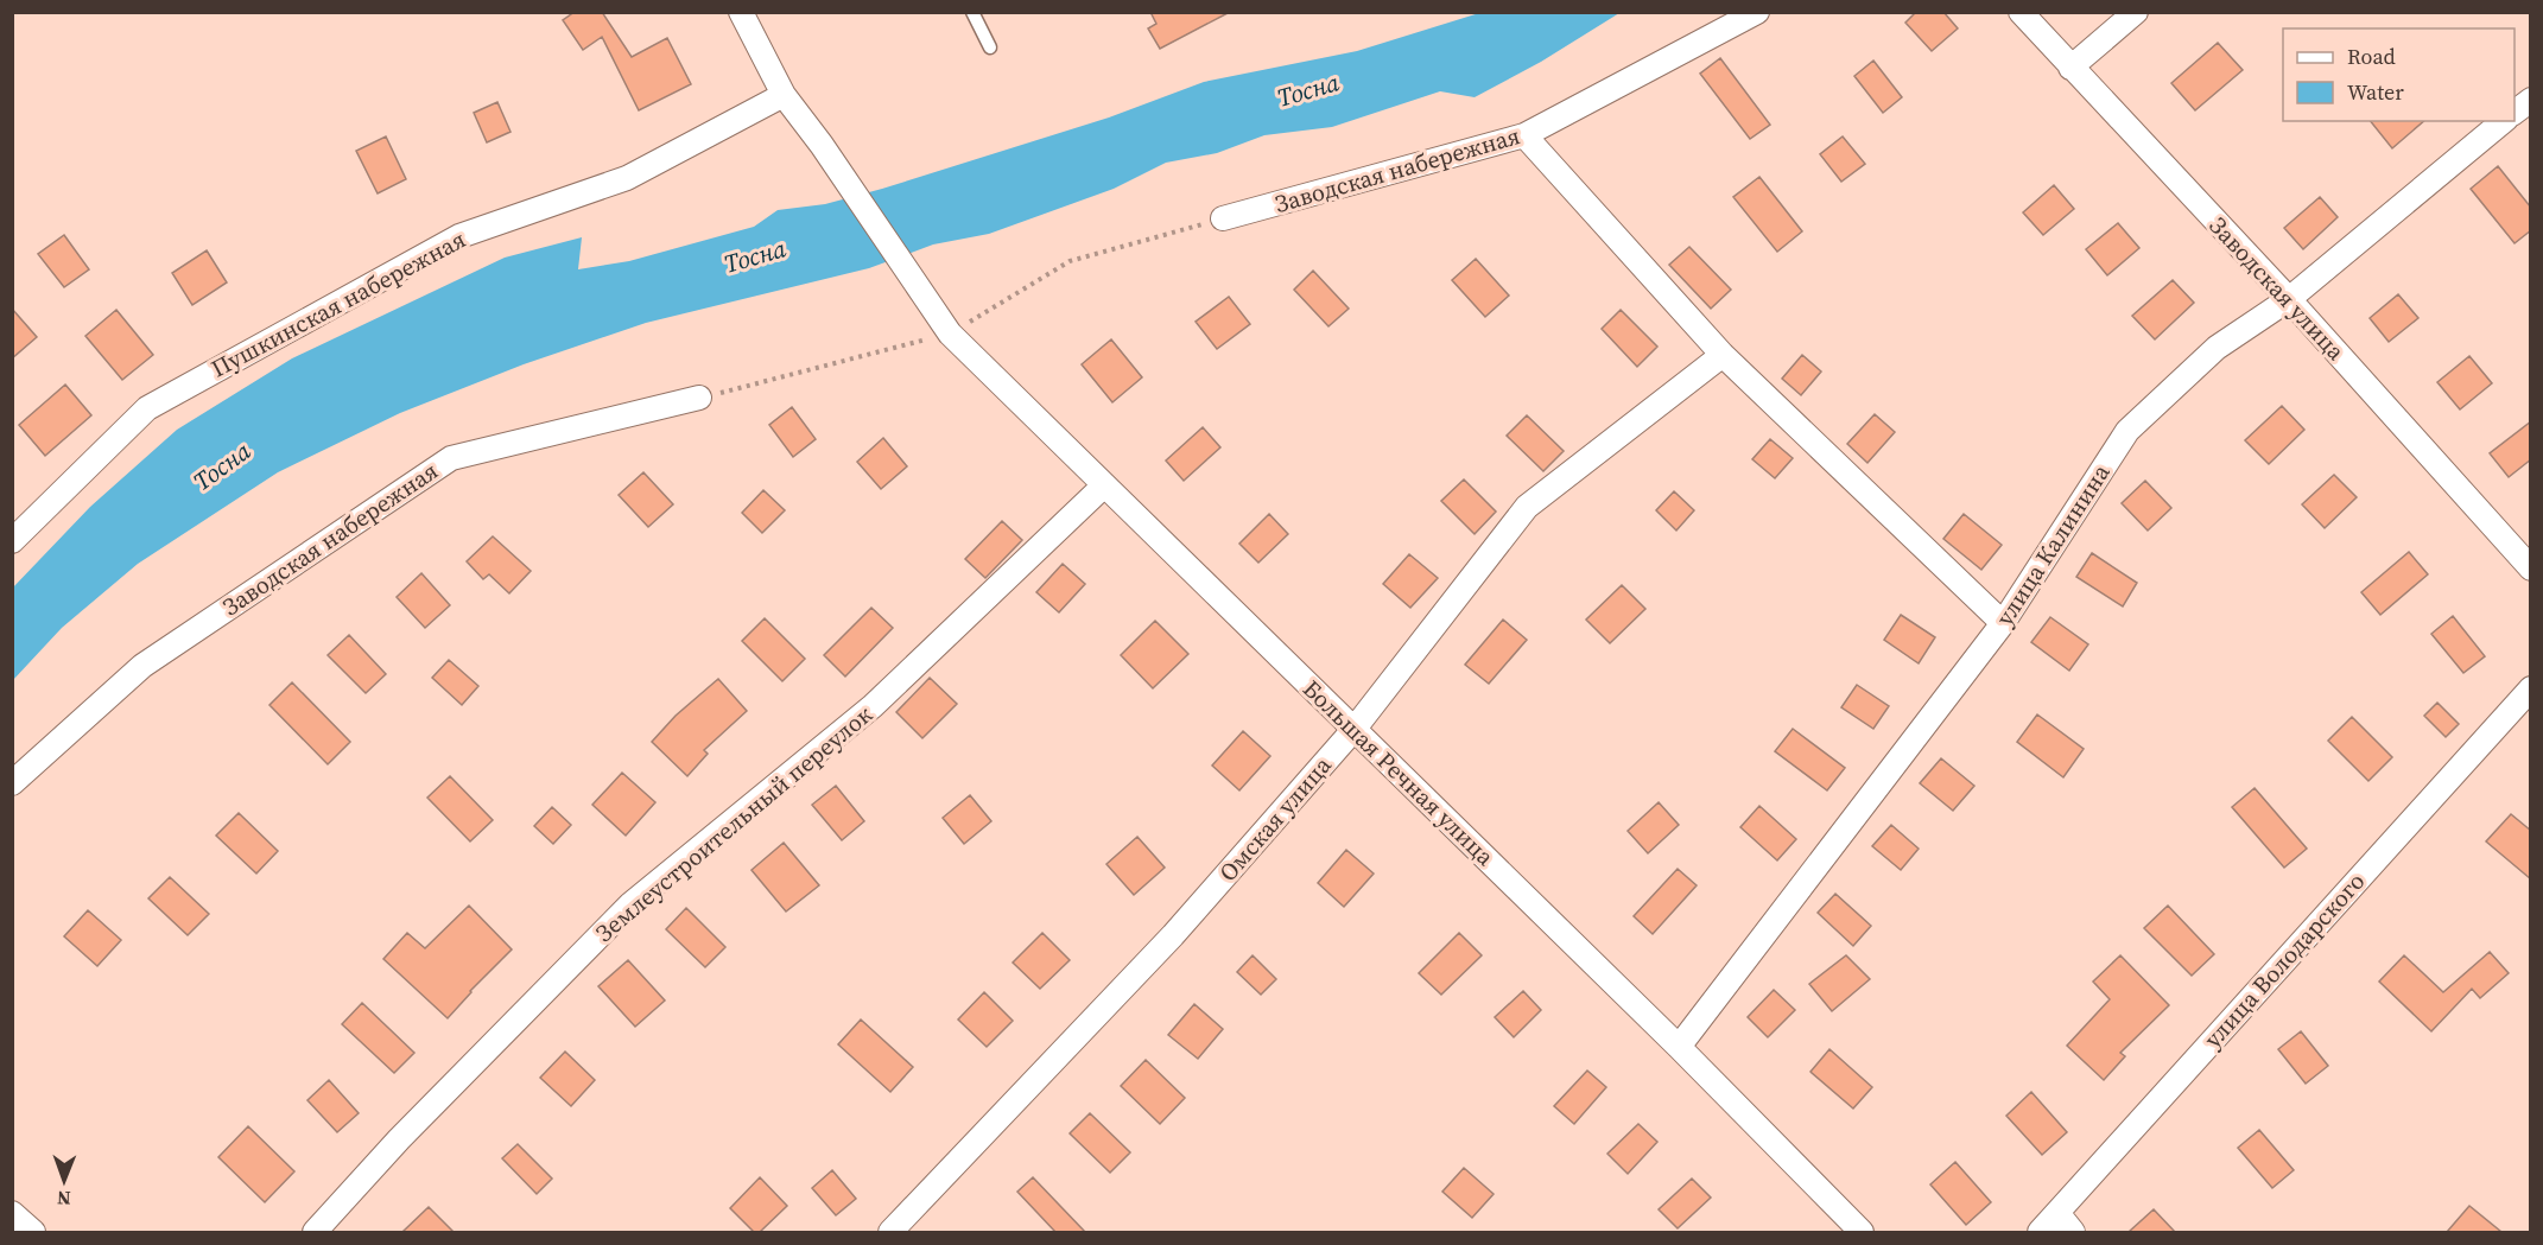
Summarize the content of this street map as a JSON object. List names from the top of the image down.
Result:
{
  "streets": {
    "street": [
      "Заводская набережная",
      "Заводская улица",
      "Пушкинская набережная",
      "улица Калинина",
      "Большая Речная улица",
      "Омская улица",
      "Землеустроительный переулок",
      "улица Володарского"
    ]
  },
  "crossings": [
    ["Заводская улица", "улица Калинина"],
    ["Пушкинская набережная", "Большая Речная улица"],
    ["улица Калинина", "Большая Речная улица"],
    ["Большая Речная улица", "Омская улица"],
    ["Большая Речная улица", "Землеустроительный переулок"]
  ],
  "water": ["Тосна"],
  "legend": ["Road", "Water"],
  "north": "bottom"
}
